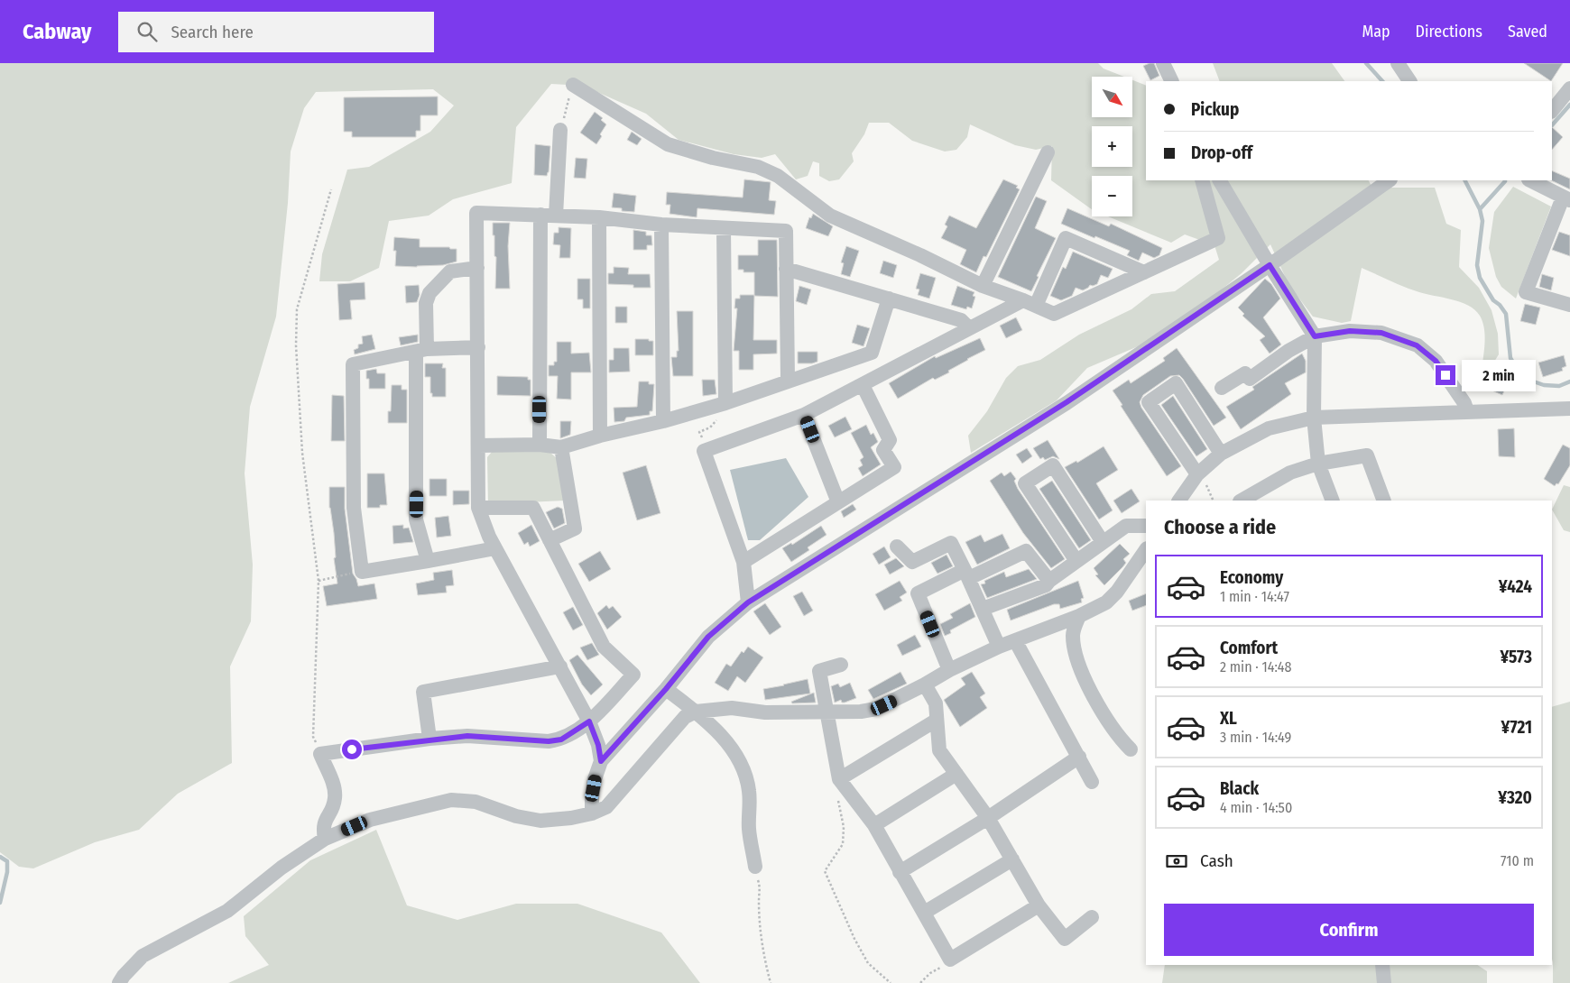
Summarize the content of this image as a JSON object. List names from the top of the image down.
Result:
{
  "north": "bottom right",
  "page": {
    "header": "Cabway",
    "search": "Search here",
    "nav": ["Map", "Directions", "Saved"],
    "map_buttons": ["+", "−"],
    "banner": ["Pickup", "Drop-off"],
    "bubble": "2 min",
    "heading": "Choose a ride",
    "list": [
      {
        "name": "Economy",
        "note": "1 min · 14:47",
        "value": "¥424"
      },
      {
        "name": "Comfort",
        "note": "2 min · 14:48",
        "value": "¥573"
      },
      {
        "name": "XL",
        "note": "3 min · 14:49",
        "value": "¥721"
      },
      {
        "name": "Black",
        "note": "4 min · 14:50",
        "value": "¥320"
      }
    ],
    "pay": ["Cash", "710 m"],
    "buttons": "Confirm"
  }
}
